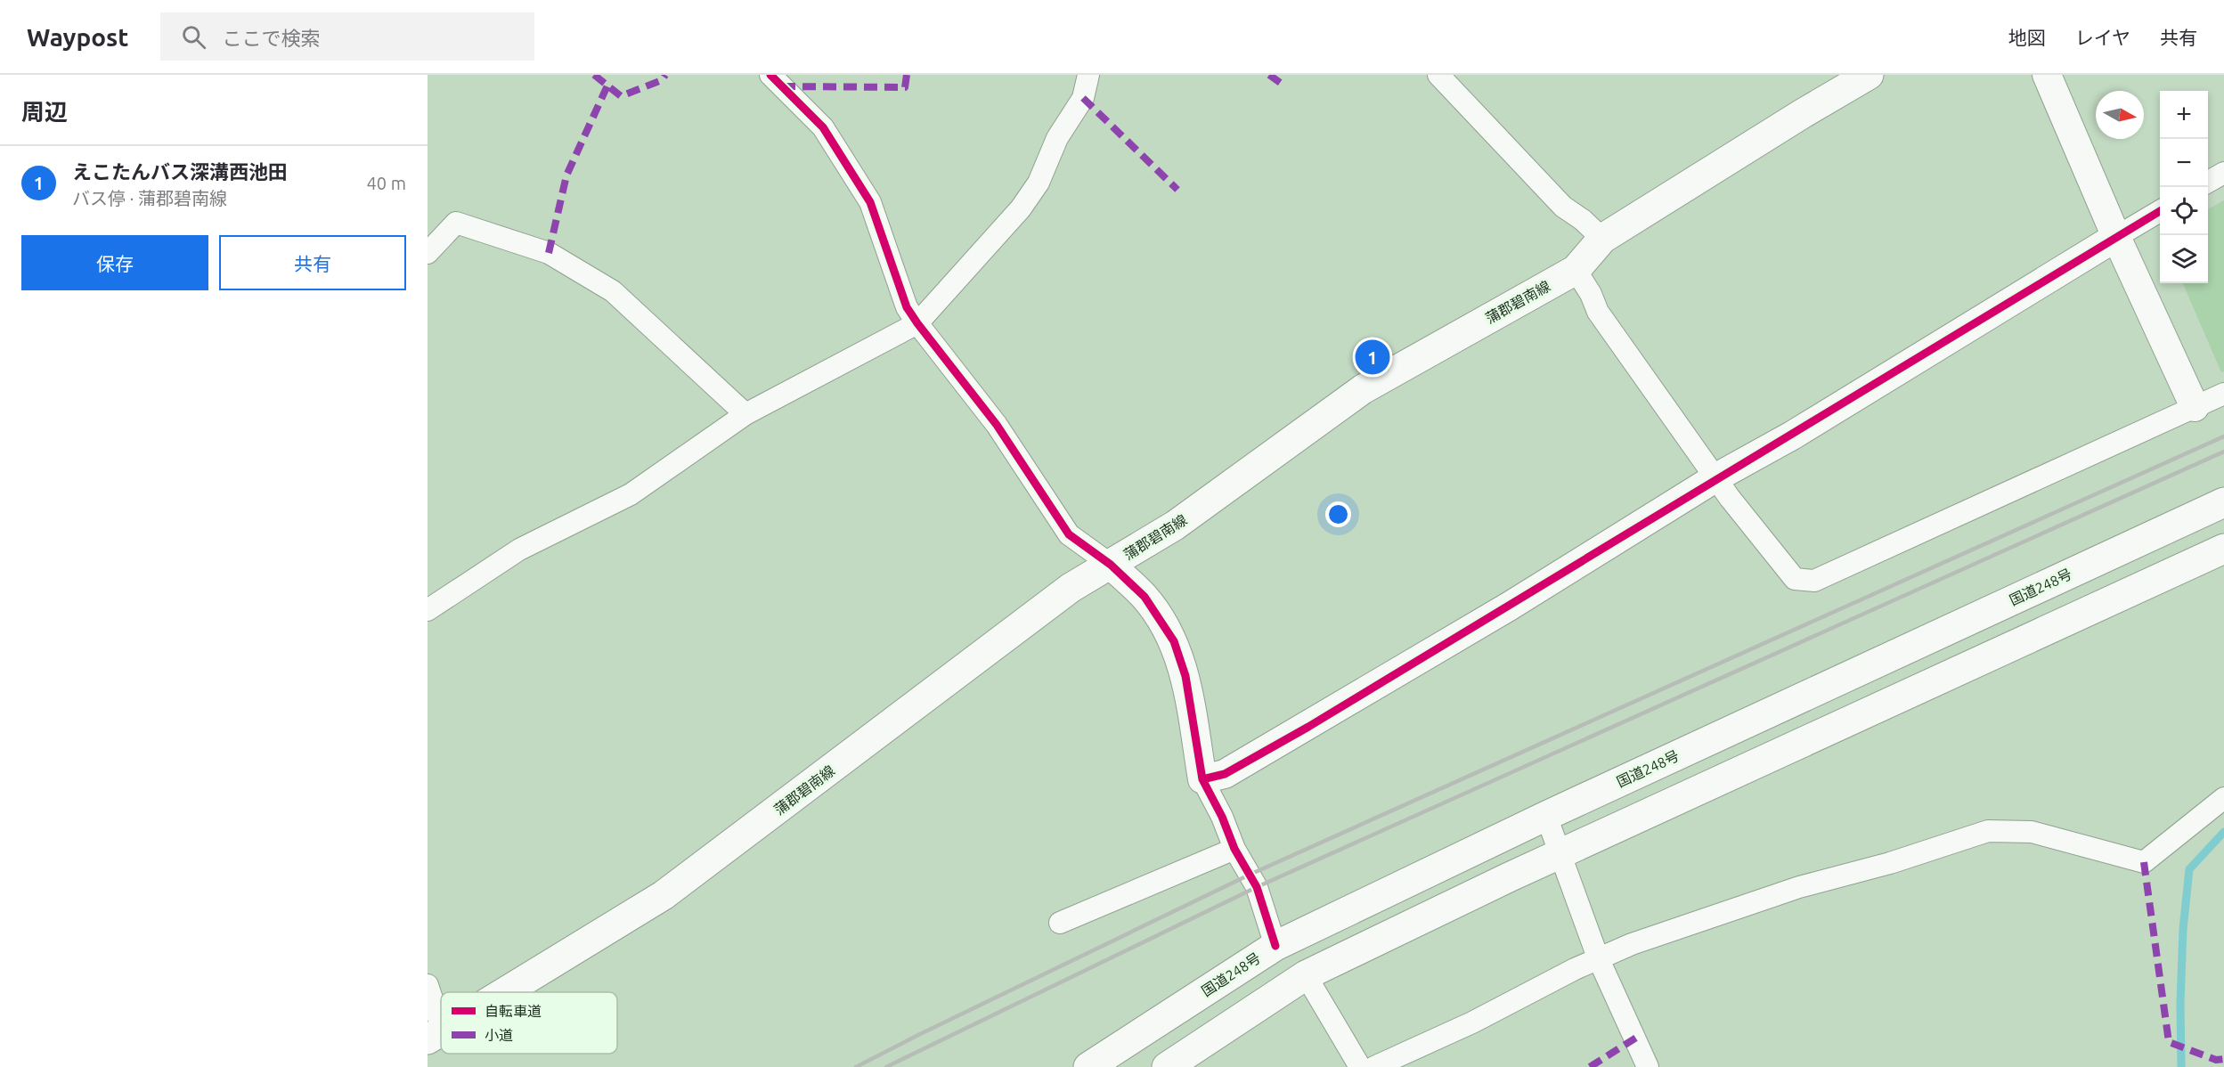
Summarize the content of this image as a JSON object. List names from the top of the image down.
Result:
{
  "streets": {
    "main road": ["蒲郡碧南線", "国道248号"]
  },
  "legend": ["自転車道", "小道"],
  "north": "right",
  "page": {
    "header": "Waypost",
    "search": "ここで検索",
    "nav": ["地図", "レイヤ", "共有"],
    "heading": "周辺",
    "map_buttons": ["+", "−"],
    "list": [
      {
        "mark": "1",
        "name": "えこたんバス深溝西池田",
        "note": "バス停 · 蒲郡碧南線",
        "value": "40 m"
      }
    ],
    "buttons": ["保存", "共有"],
    "pins": "1"
  }
}
